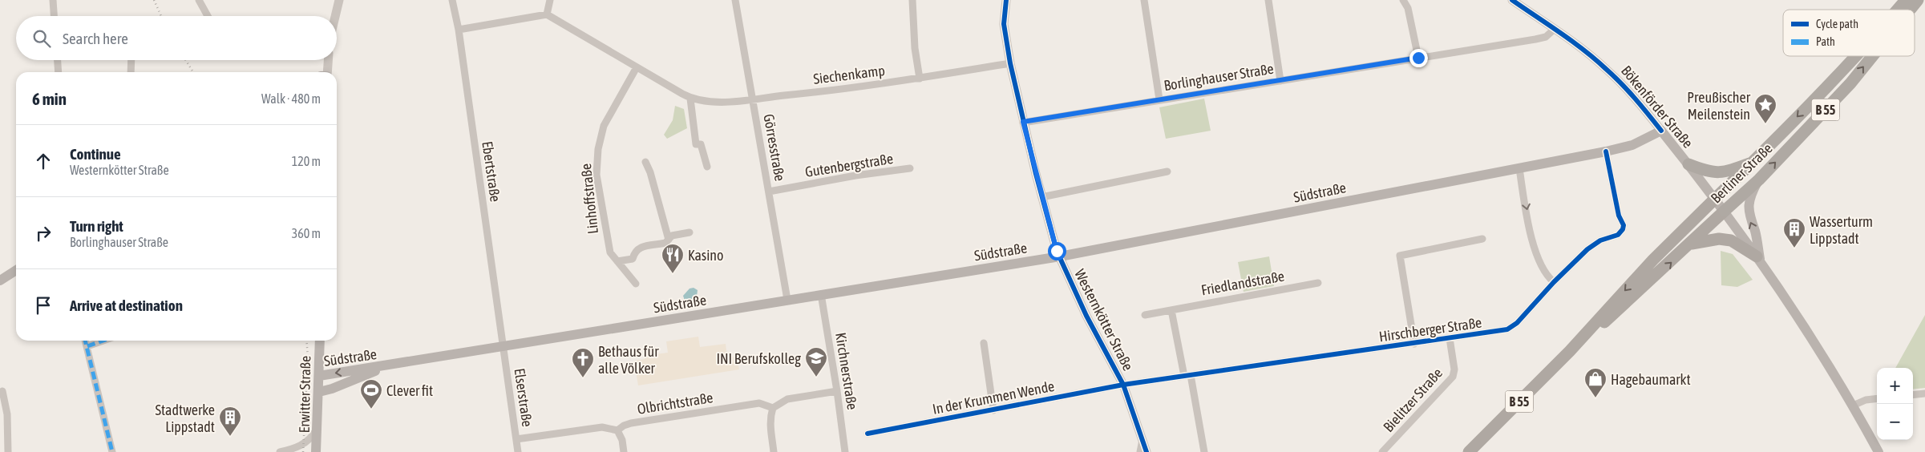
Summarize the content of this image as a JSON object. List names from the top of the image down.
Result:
{
  "streets": {
    "highway": ["B 55", "Berliner Straße"],
    "main road": ["Bökenförder Straße", "Südstraße", "Erwitter Straße"],
    "street": [
      "Siechenkamp",
      "Borlinghauser Straße",
      "Görresstraße",
      "Gutenbergstraße",
      "Ebertstraße",
      "Linhoffstraße",
      "Friedlandstraße",
      "Westernkötter Straße",
      "Hirschberger Straße",
      "Kirchnerstraße",
      "Elserstraße",
      "In der Krummen Wende",
      "Bielitzer Straße",
      "Olbrichtstraße"
    ]
  },
  "crossings": [
    ["Siechenkamp", "Görresstraße"],
    ["Siechenkamp", "Linhoffstraße"],
    ["Siechenkamp", "Westernkötter Straße"],
    ["Borlinghauser Straße", "Bökenförder Straße"],
    ["Borlinghauser Straße", "Westernkötter Straße"],
    ["Bökenförder Straße", "Berliner Straße"],
    ["Bökenförder Straße", "Südstraße"],
    ["Görresstraße", "Gutenbergstraße"],
    ["Görresstraße", "Südstraße"],
    ["Ebertstraße", "Südstraße"],
    ["Ebertstraße", "Elserstraße"],
    ["Südstraße", "Westernkötter Straße"],
    ["Südstraße", "Hirschberger Straße"],
    ["Südstraße", "Kirchnerstraße"],
    ["Südstraße", "Erwitter Straße"],
    ["Südstraße", "Elserstraße"],
    ["Westernkötter Straße", "Hirschberger Straße"],
    ["Westernkötter Straße", "In der Krummen Wende"],
    ["Hirschberger Straße", "In der Krummen Wende"],
    ["Hirschberger Straße", "Bielitzer Straße"]
  ],
  "places": {
    "place": ["Preußischer Meilenstein"],
    "building": ["Wasserturm Lippstadt", "Stadtwerke Lippstadt"],
    "restaurant": ["Kasino"],
    "school or university": ["INI Berufskolleg"],
    "church": ["Bethaus für alle Völker"],
    "shop": ["Hagebaumarkt"],
    "sports": ["Clever fit"]
  },
  "legend": ["Cycle path", "Path"],
  "page": {
    "search": "Search here",
    "heading": ["6 min", "Walk · 480 m"],
    "list": [
      ["Continue", "Westernkötter Straße", "120 m"],
      ["Turn right", "Borlinghauser Straße", "360 m"],
      "Arrive at destination"
    ],
    "map_buttons": ["+", "−"]
  }
}
